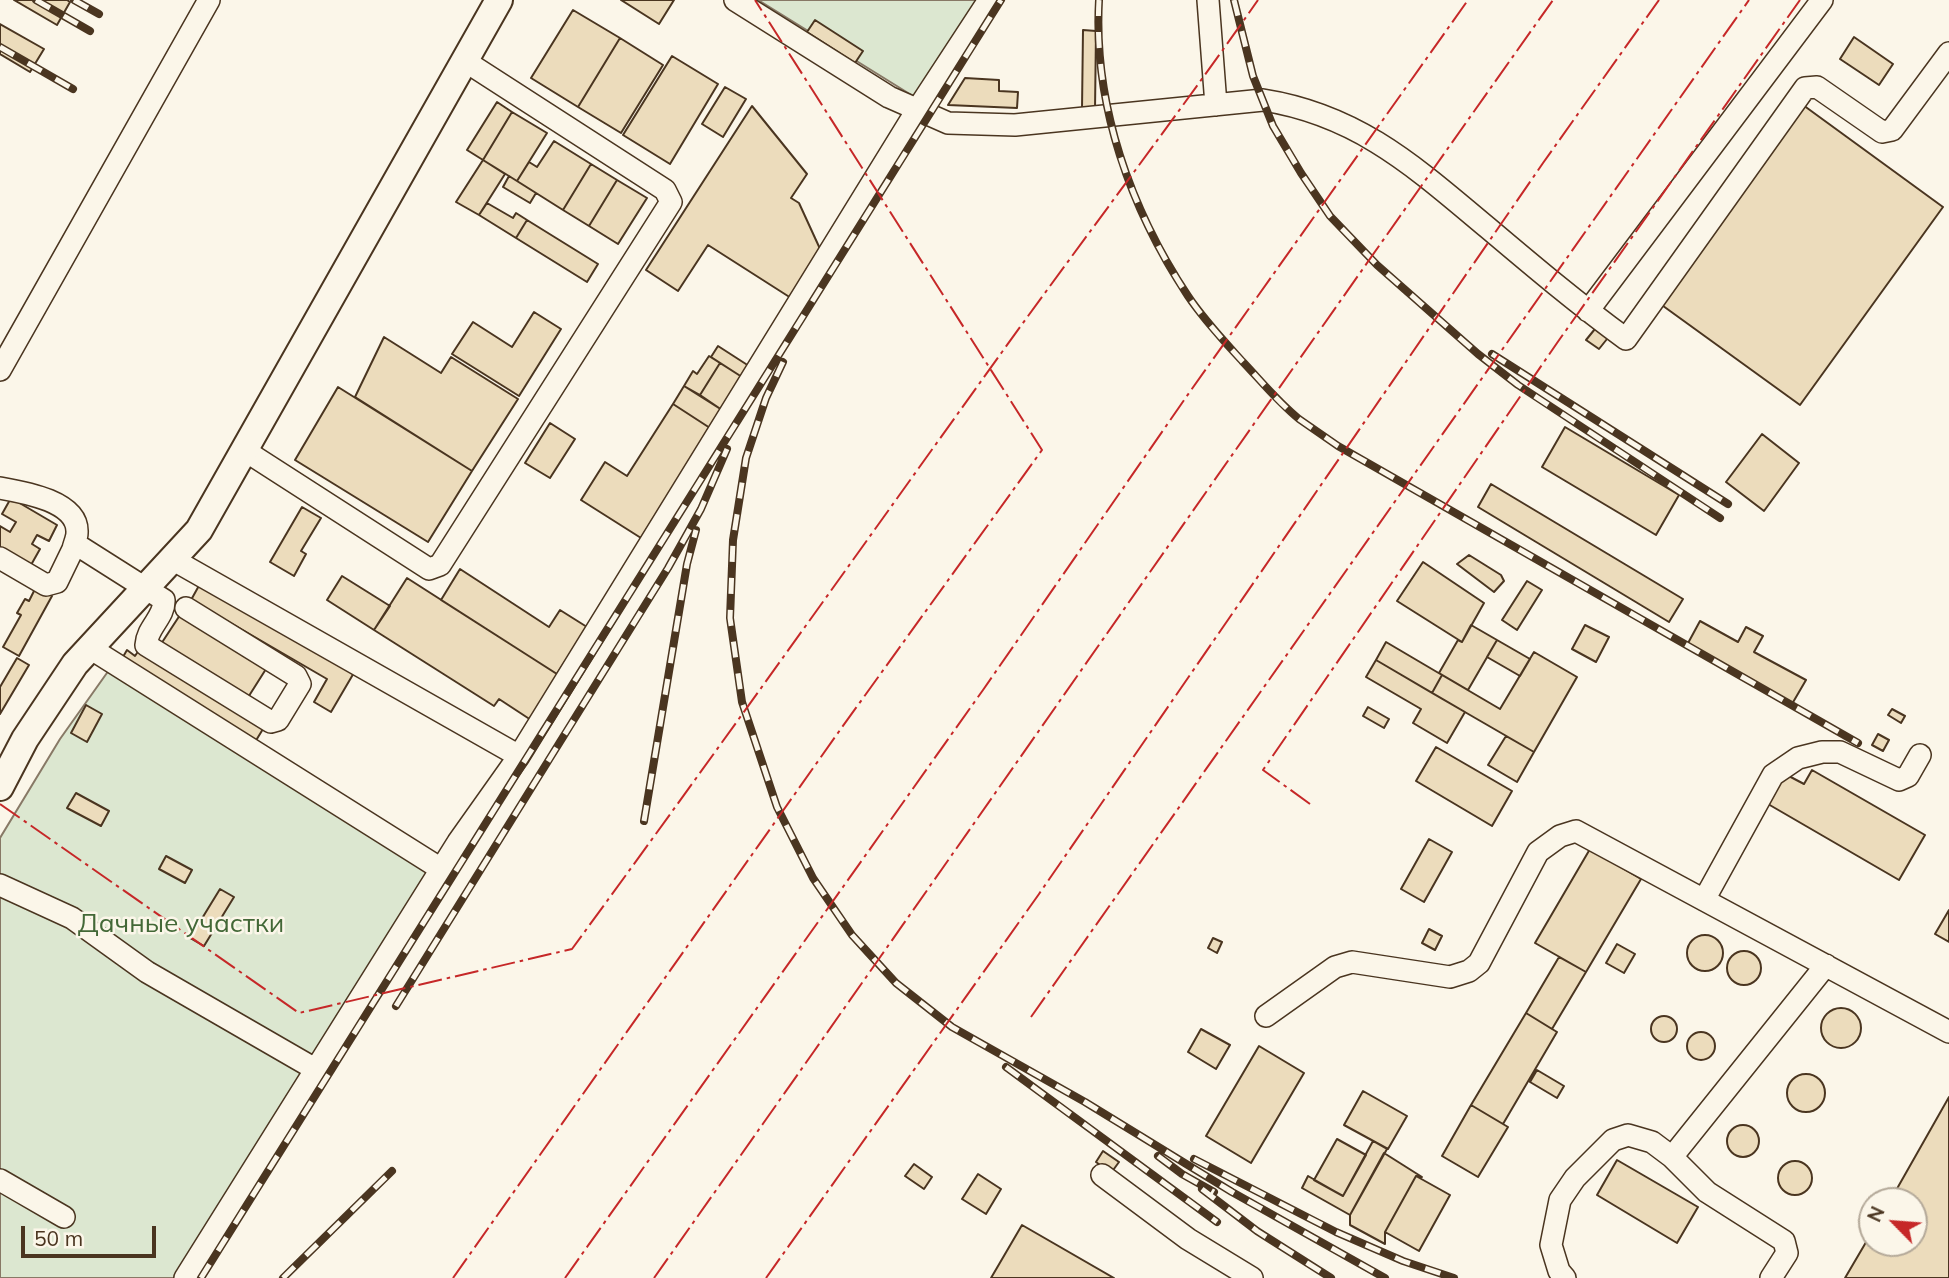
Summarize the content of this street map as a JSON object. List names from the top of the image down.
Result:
{
  "parks": ["Дачные участки"],
  "scale_bar": "50 m",
  "north": "top left"
}
